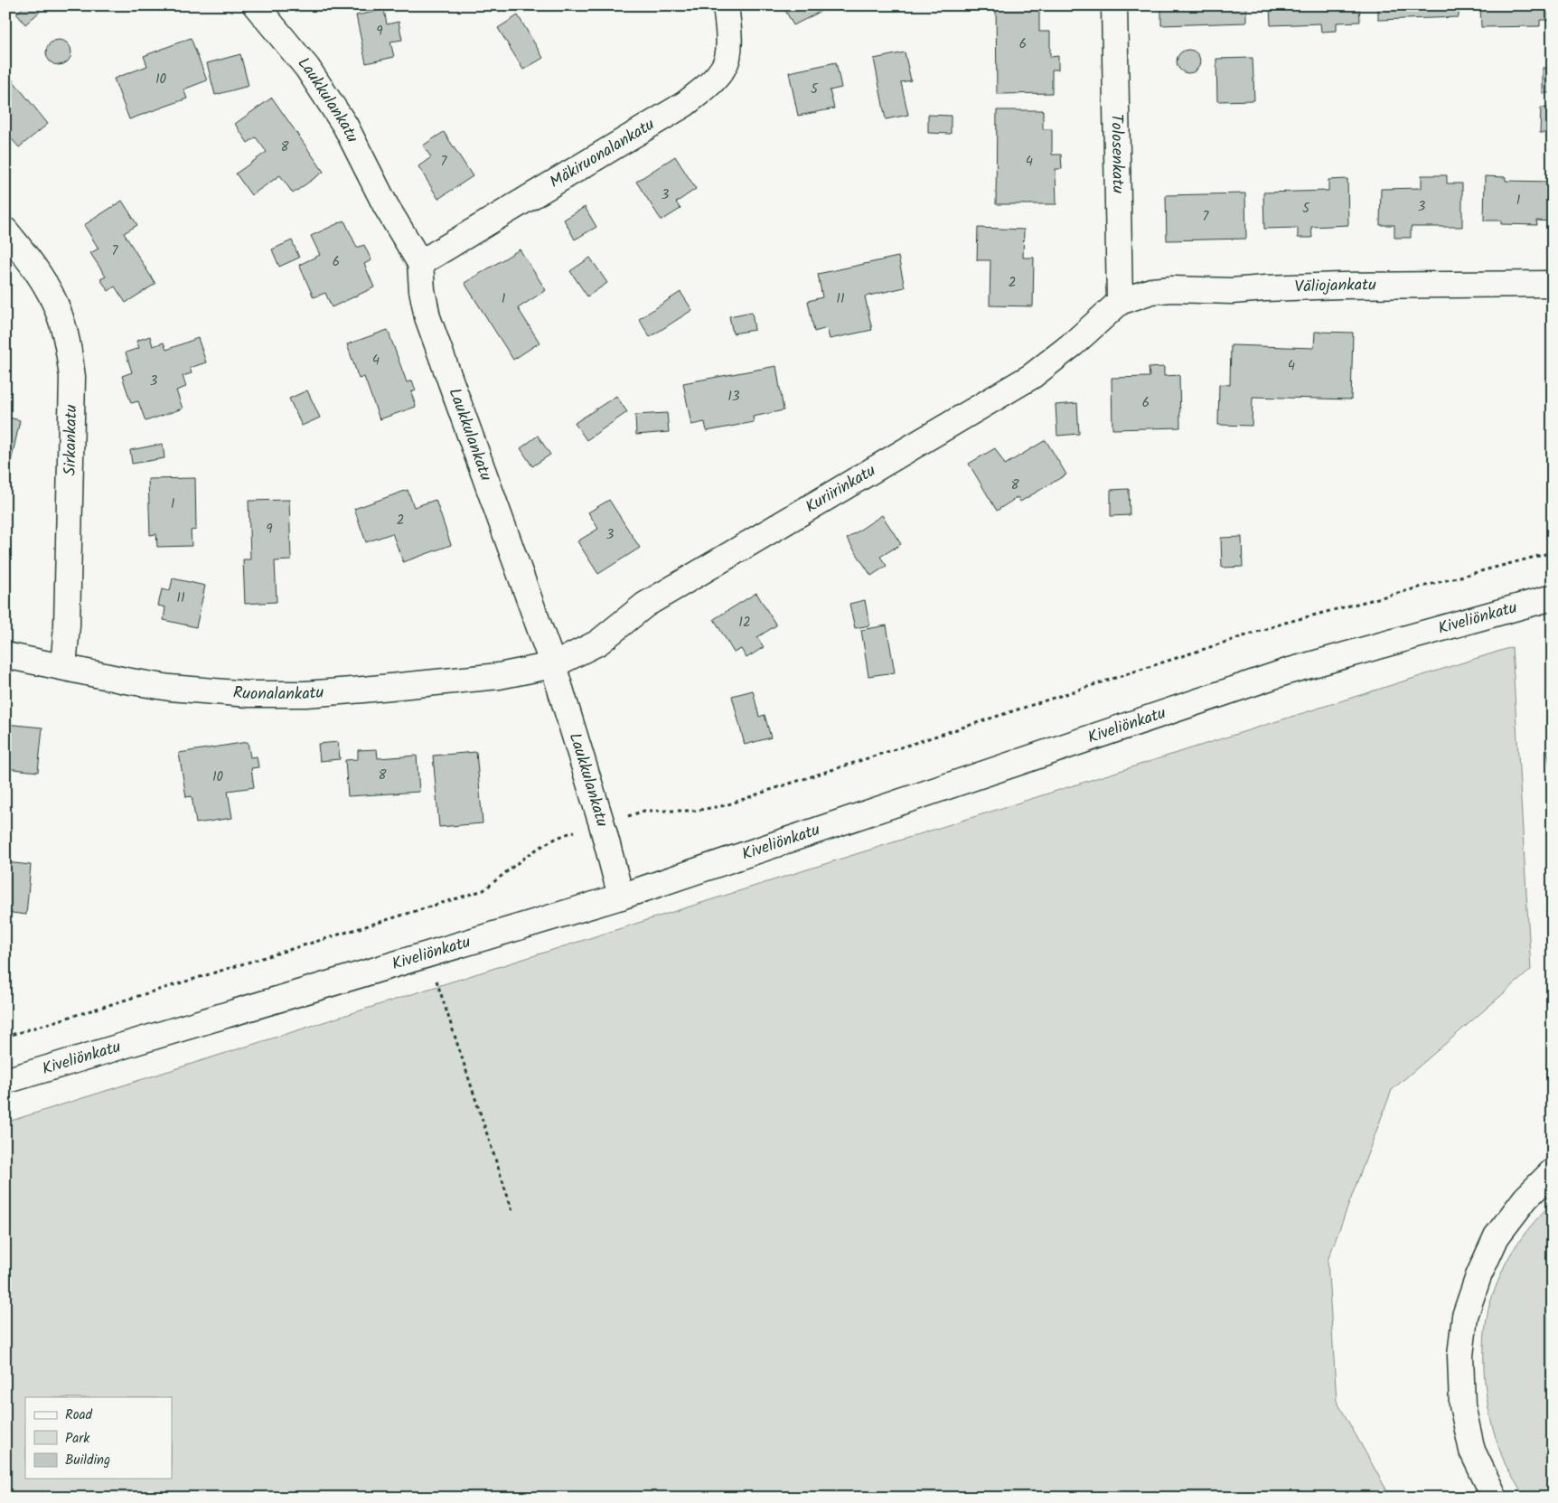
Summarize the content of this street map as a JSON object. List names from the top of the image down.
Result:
{
  "streets": {
    "main road": [
      "Laukkulankatu",
      "Mäkiruonalankatu",
      "Tolosenkatu",
      "Väliojankatu",
      "Sirkankatu",
      "Kuriirinkatu",
      "Kiveliönkatu",
      "Ruonalankatu"
    ]
  },
  "crossings": [
    ["Laukkulankatu", "Mäkiruonalankatu"],
    ["Laukkulankatu", "Kuriirinkatu"],
    ["Laukkulankatu", "Kiveliönkatu"],
    ["Laukkulankatu", "Ruonalankatu"],
    ["Tolosenkatu", "Väliojankatu"],
    ["Tolosenkatu", "Kuriirinkatu"],
    ["Väliojankatu", "Kuriirinkatu"],
    ["Sirkankatu", "Ruonalankatu"],
    ["Kuriirinkatu", "Ruonalankatu"]
  ],
  "house_numbers": [
    "9",
    "6",
    "10",
    "5",
    "8",
    "7",
    "4",
    "3",
    "1",
    "3",
    "5",
    "7",
    "7",
    "6",
    "2",
    "1",
    "11",
    "4",
    "4",
    "3",
    "13",
    "6",
    "8",
    "1",
    "2",
    "9",
    "3",
    "11",
    "12",
    "8",
    "10"
  ],
  "legend": ["Road", "Park", "Building"]
}
